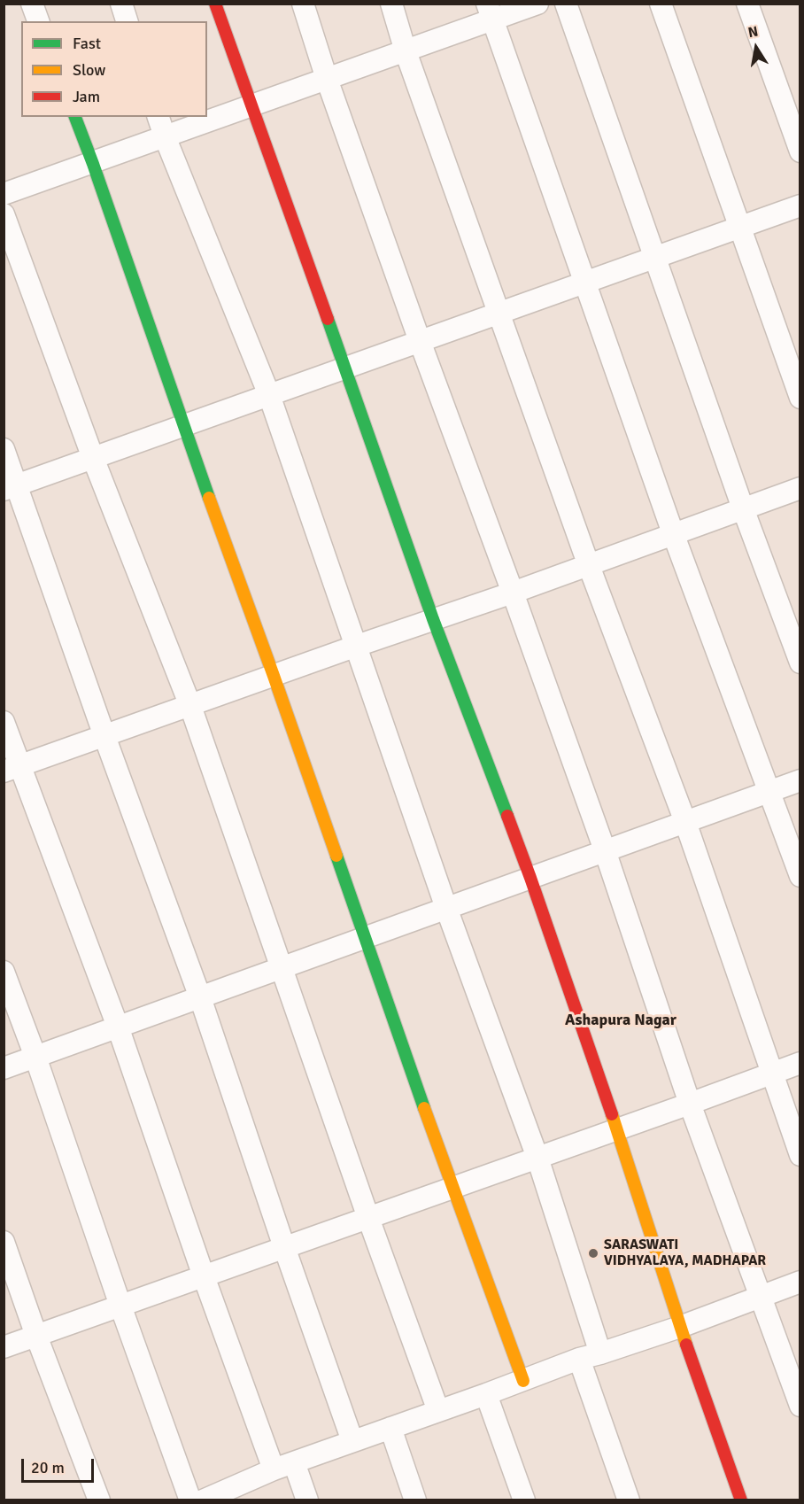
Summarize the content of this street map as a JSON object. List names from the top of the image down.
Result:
{
  "districts": ["Ashapura Nagar"],
  "places": ["SARASWATI VIDHYALAYA, MADHAPAR"],
  "legend": ["Fast", "Slow", "Jam"],
  "scale_bar": "20 m",
  "north": "top"
}
